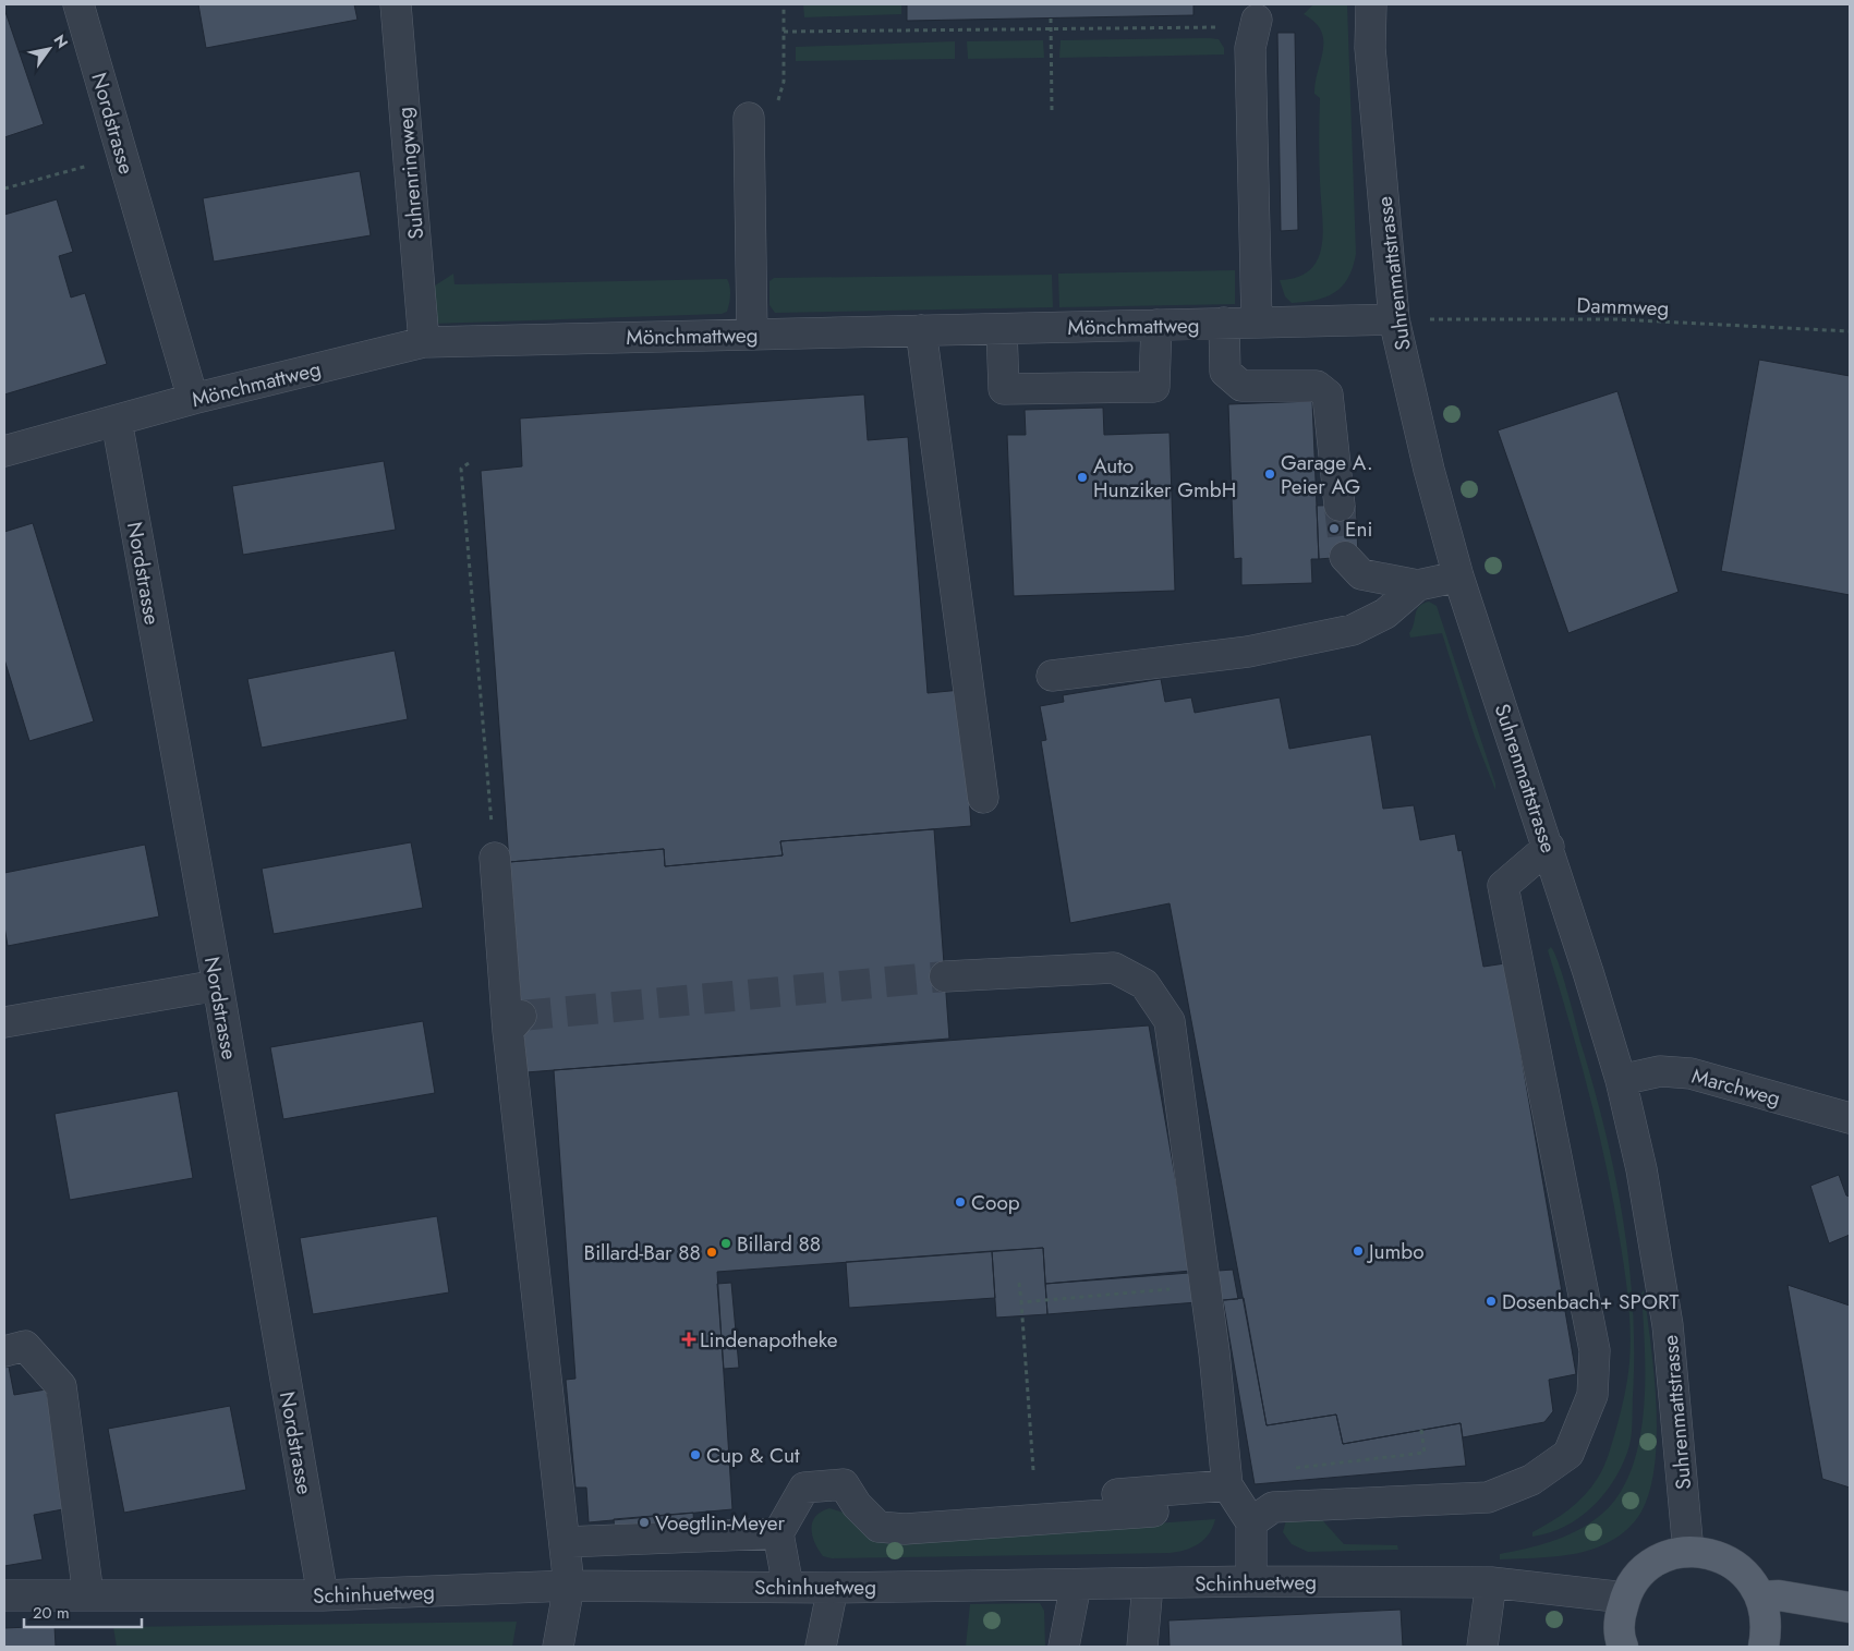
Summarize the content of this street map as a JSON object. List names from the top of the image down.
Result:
{
  "streets": {
    "street": [
      "Nordstrasse",
      "Suhrenringweg",
      "Suhrenmattstrasse",
      "Mönchmattweg",
      "Marchweg",
      "Schinhuetweg"
    ],
    "path": ["Dammweg"]
  },
  "crossings": [
    ["Nordstrasse", "Mönchmattweg"],
    ["Nordstrasse", "Schinhuetweg"],
    ["Suhrenringweg", "Mönchmattweg"],
    ["Suhrenmattstrasse", "Dammweg"],
    ["Suhrenmattstrasse", "Mönchmattweg"],
    ["Suhrenmattstrasse", "Marchweg"],
    ["Dammweg", "Mönchmattweg"]
  ],
  "places": {
    "other": [
      "Garage A. Peier AG",
      "Auto Hunziker GmbH",
      "Eni",
      "Coop",
      "Billard 88",
      "Jumbo",
      "Billard-Bar 88",
      "Dosenbach+ SPORT",
      "Cup & Cut",
      "Voegtlin-Meyer"
    ],
    "health": ["Lindenapotheke"]
  },
  "scale_bar": "20 m",
  "north": "top right"
}
